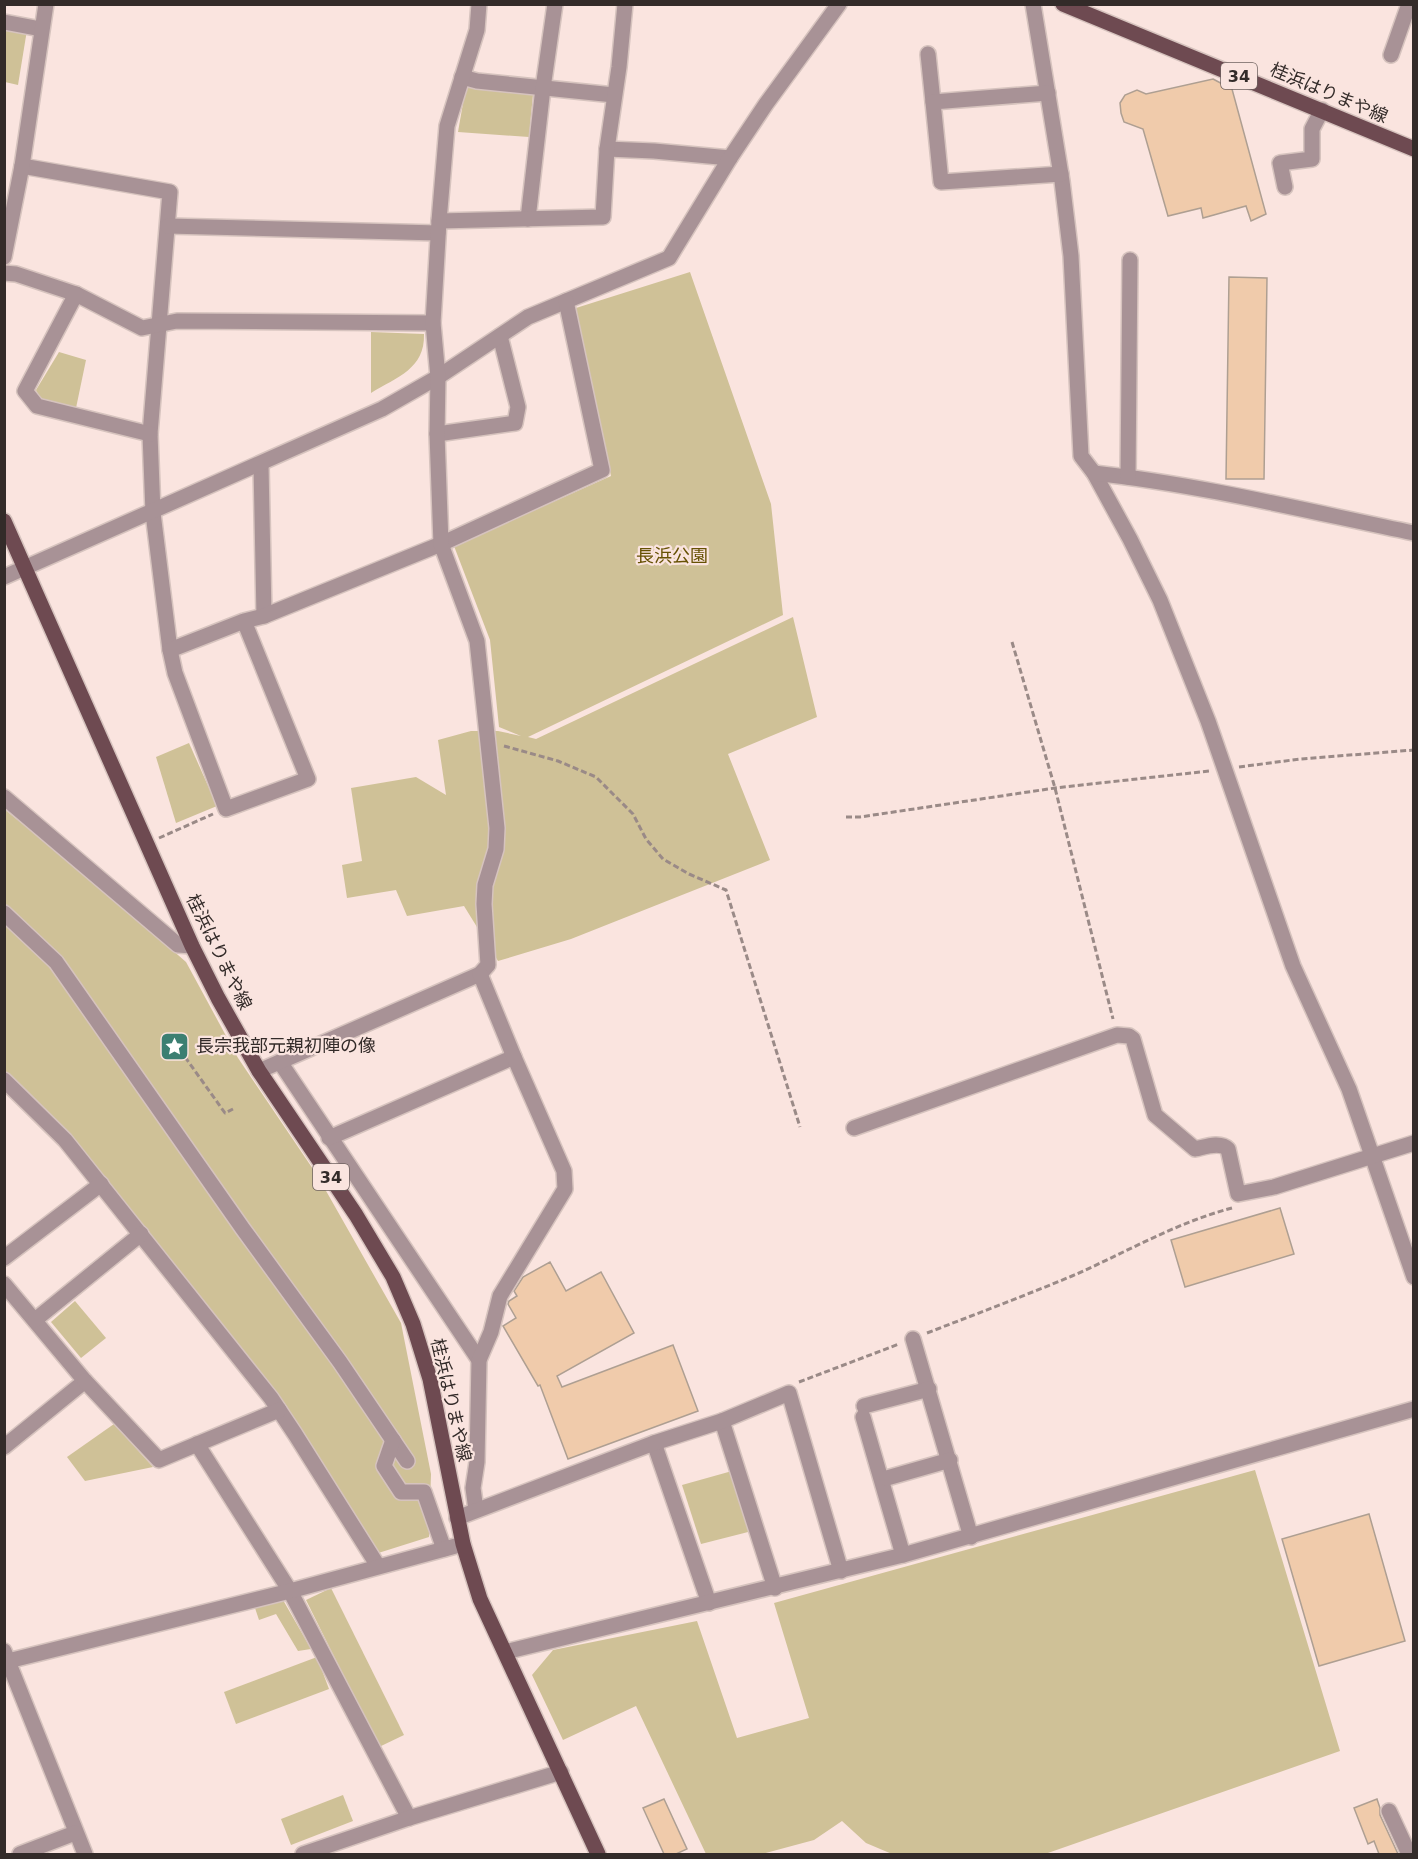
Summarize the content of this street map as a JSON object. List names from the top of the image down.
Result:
{
  "streets": {
    "main road": ["34", "桂浜はりまや線"]
  },
  "parks": ["長浜公園"],
  "places": {
    "place": ["長宗我部元親初陣の像"]
  }
}
